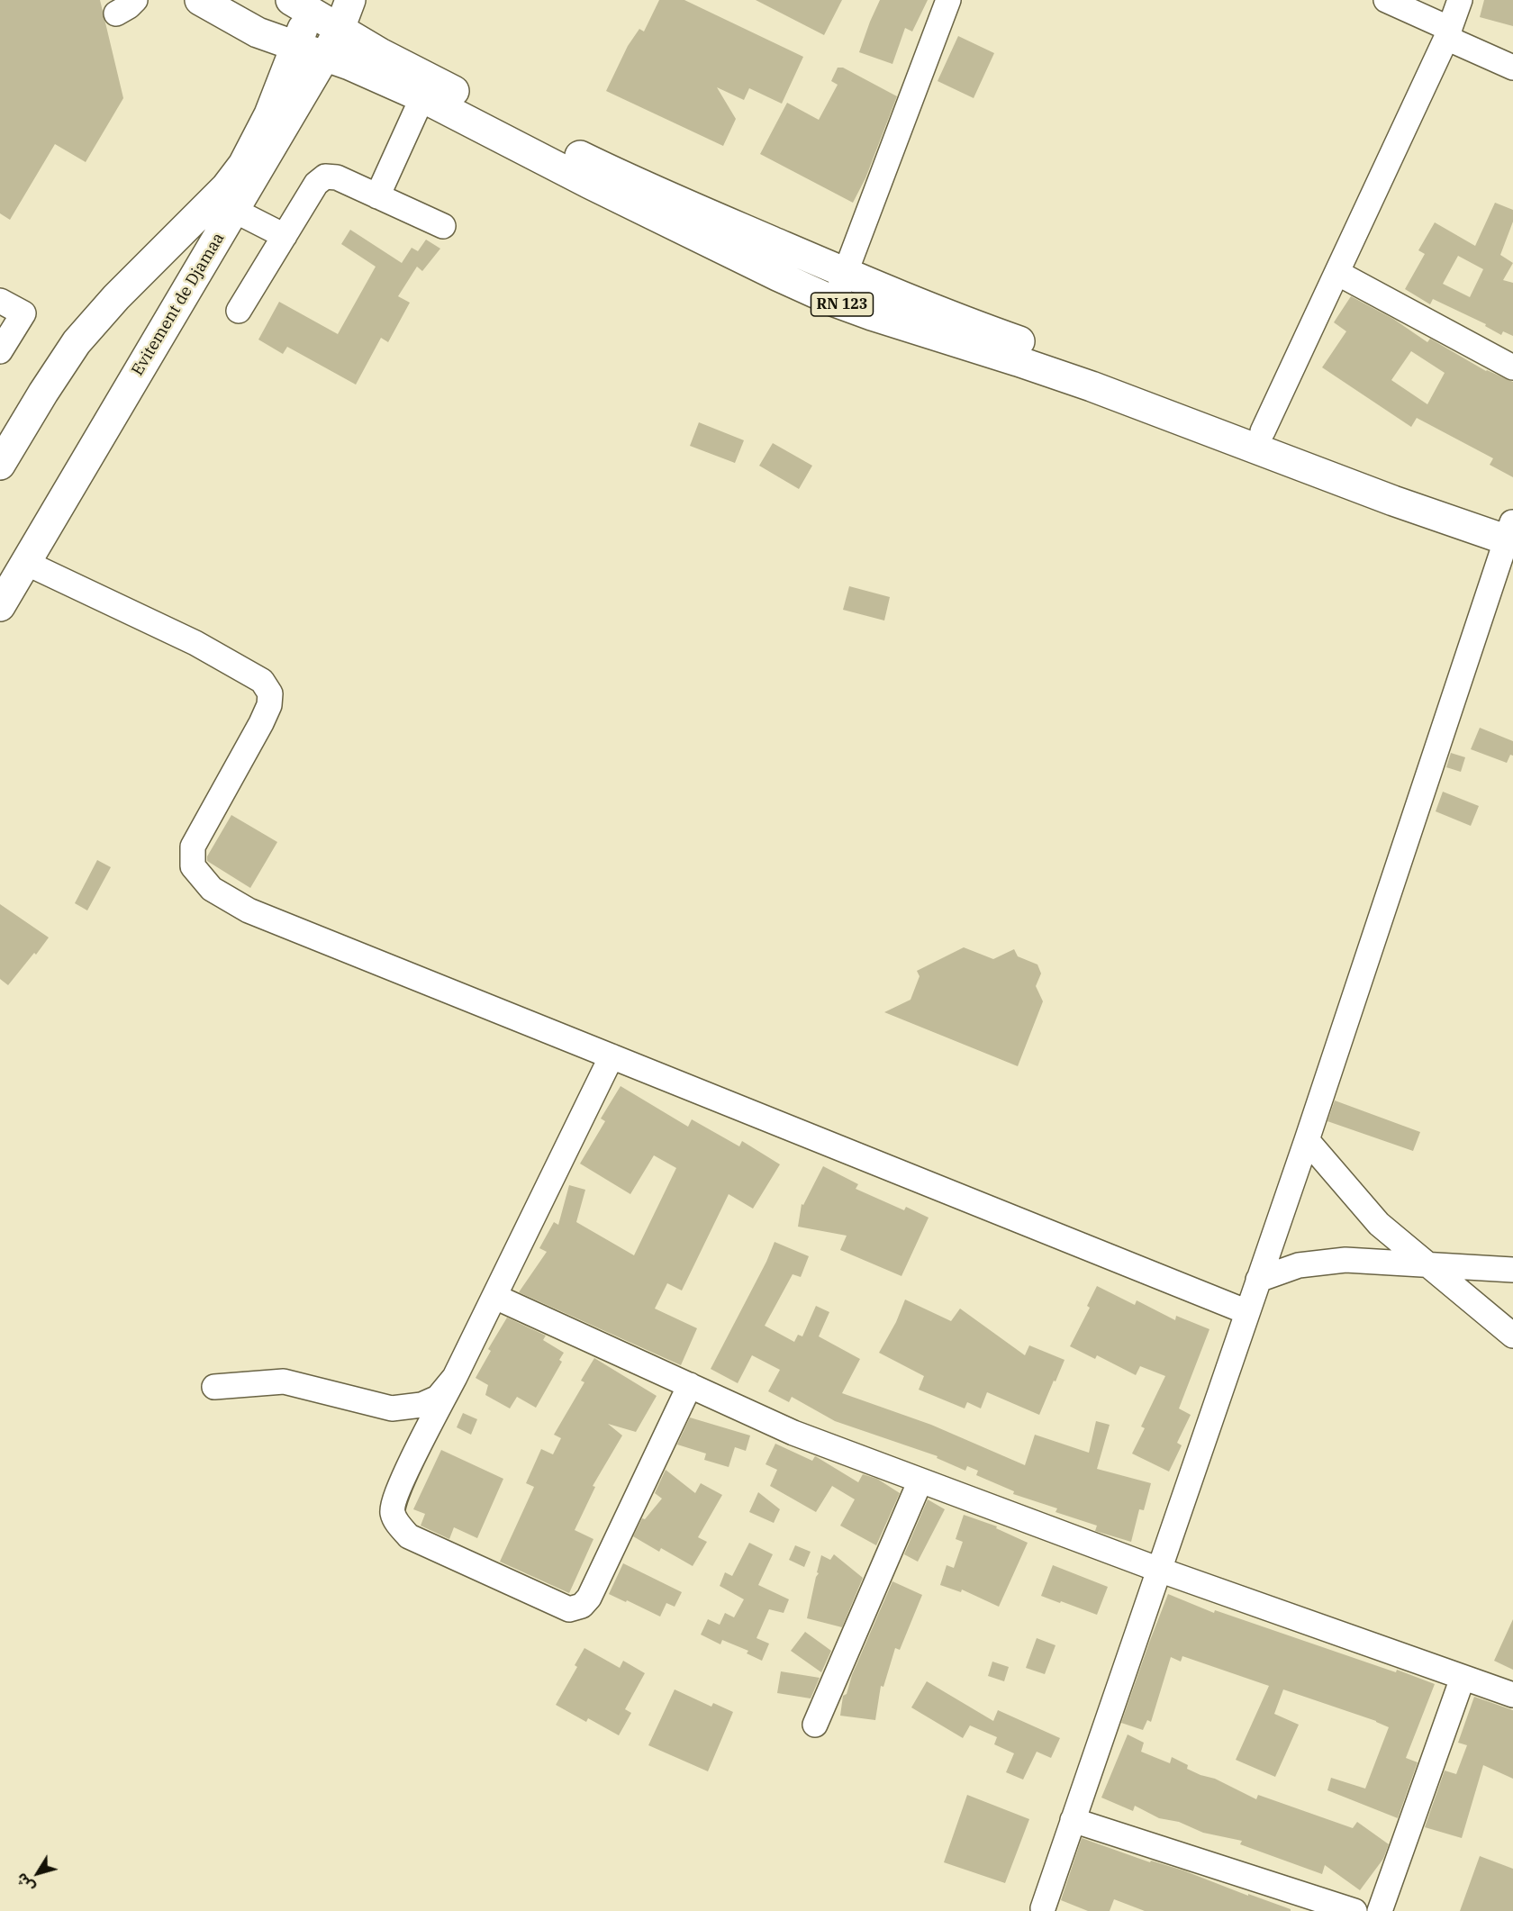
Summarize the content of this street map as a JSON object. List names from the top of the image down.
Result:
{
  "streets": {
    "main road": ["Evitement de Djamaa", "RN 123"]
  },
  "crossings": [
    ["Evitement de Djamaa", "RN 123"]
  ],
  "north": "bottom left"
}
